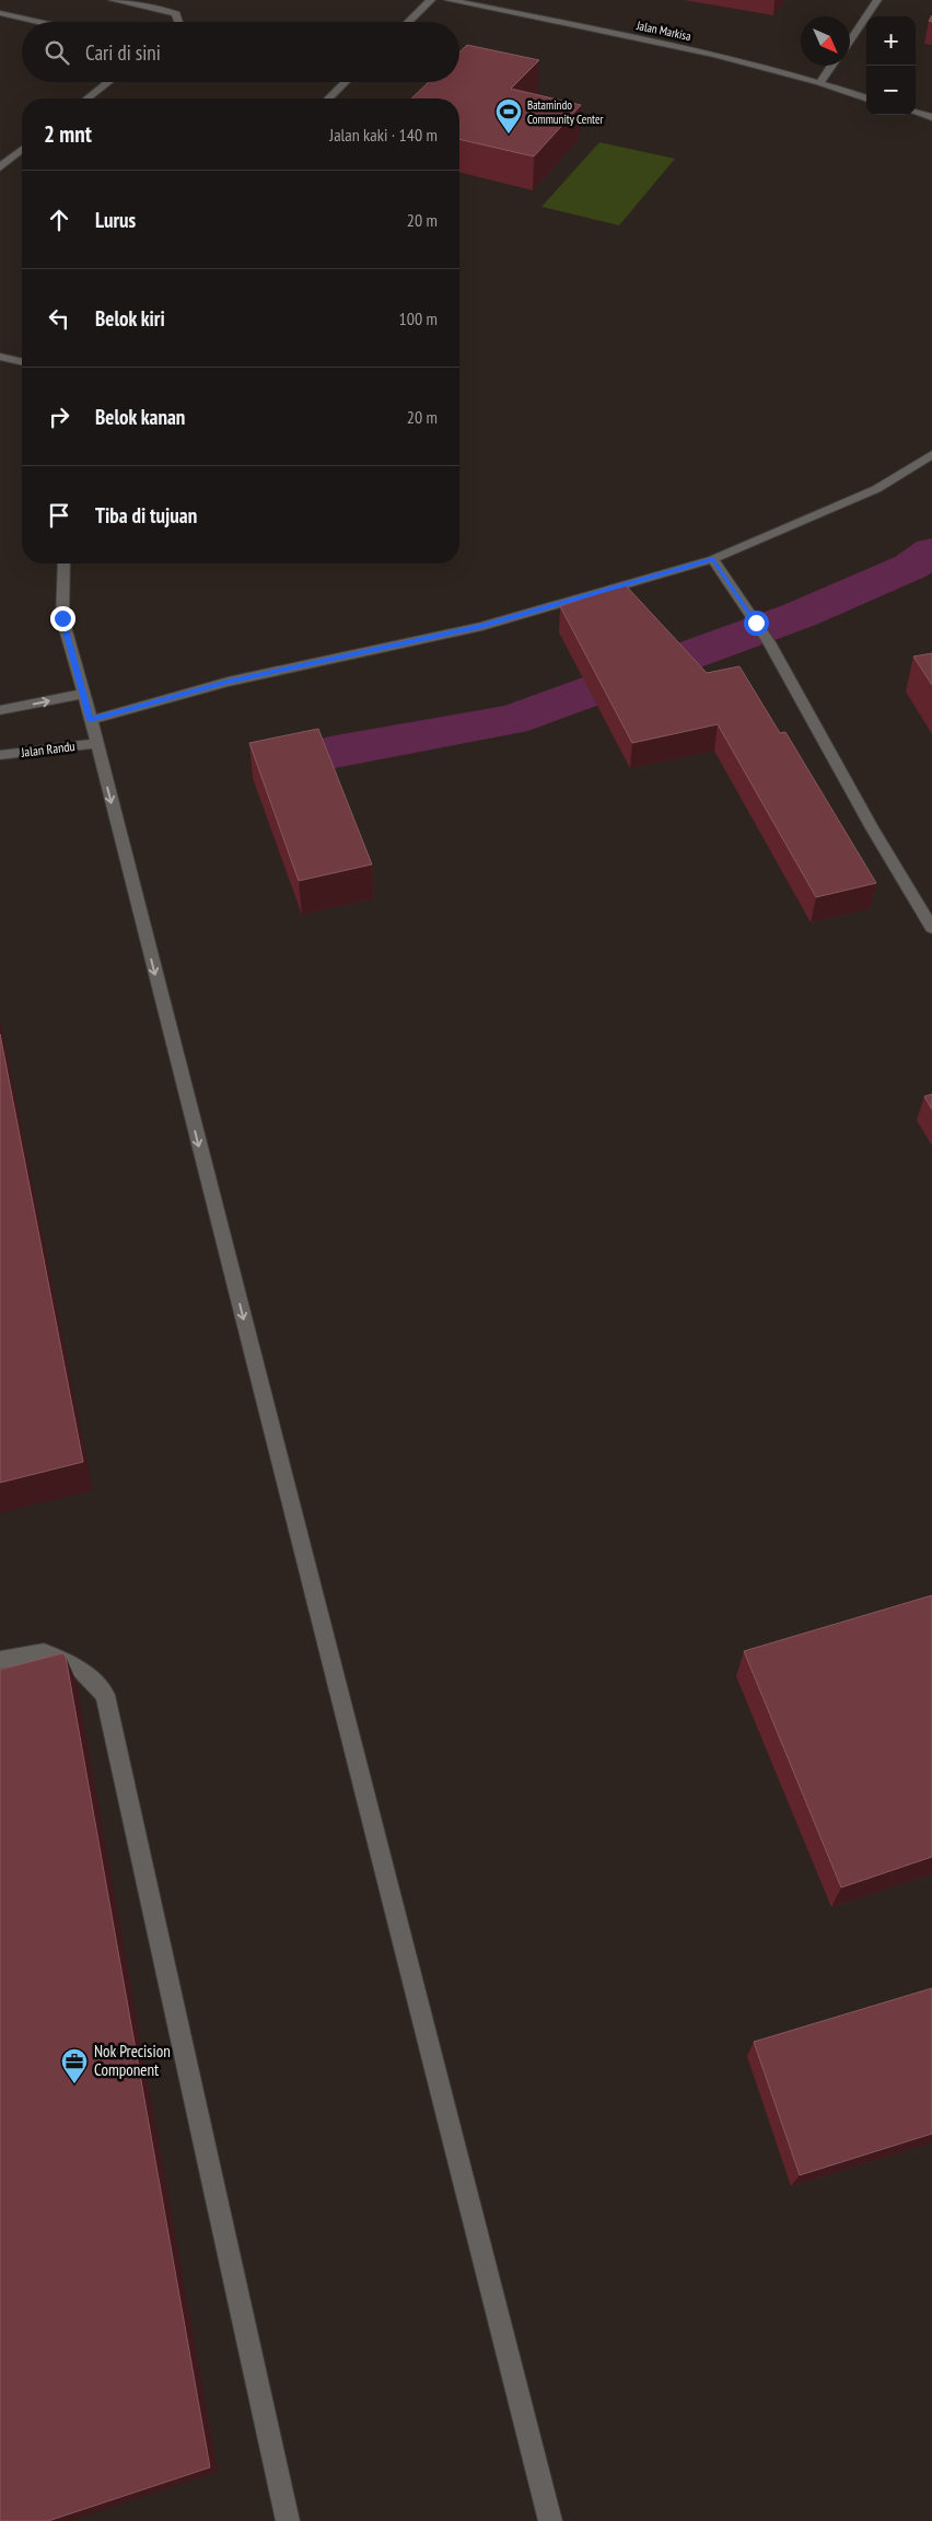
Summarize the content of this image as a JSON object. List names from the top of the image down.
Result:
{
  "streets": {
    "street": ["Jalan Markisa", "Jalan Randu"]
  },
  "places": {
    "sports": ["Batamindo Community Center"],
    "office": ["Nok Precision Component"]
  },
  "north": "bottom right",
  "page": {
    "map_buttons": ["+", "−"],
    "search": "Cari di sini",
    "heading": ["2 mnt", "Jalan kaki · 140 m"],
    "list": [
      ["Lurus", "20 m"],
      ["Belok kiri", "100 m"],
      ["Belok kanan", "20 m"],
      "Tiba di tujuan"
    ]
  }
}
